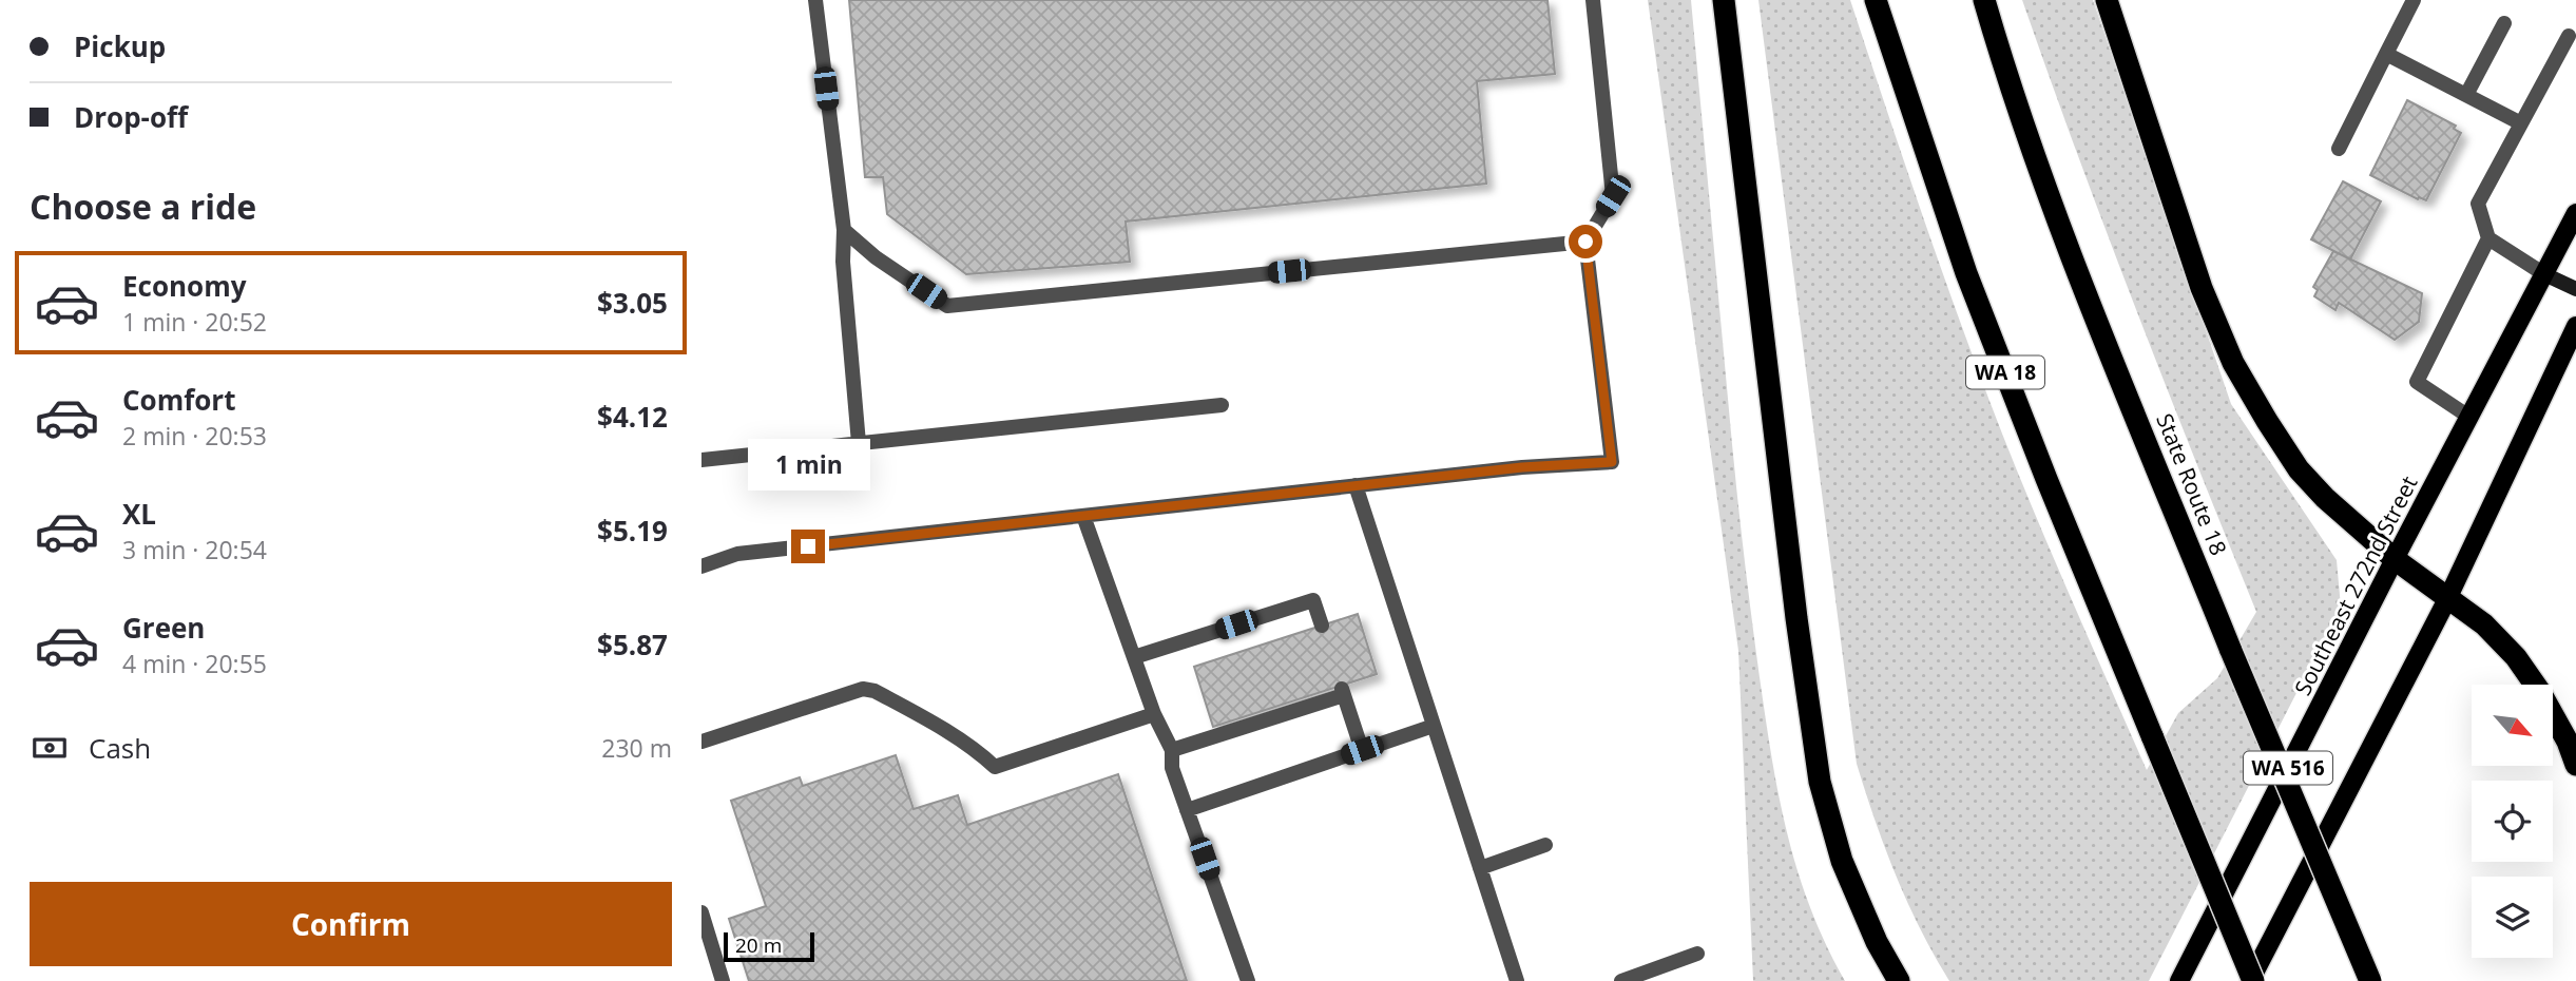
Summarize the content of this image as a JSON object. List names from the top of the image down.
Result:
{
  "streets": {
    "highway": ["WA 18", "State Route 18"],
    "main road": ["Southeast 272nd Street", "WA 516"]
  },
  "crossings": [
    ["WA 18", "WA 516"]
  ],
  "scale_bar": "20 m",
  "north": "bottom right",
  "page": {
    "banner": ["Pickup", "Drop-off"],
    "heading": "Choose a ride",
    "list": [
      {
        "name": "Economy",
        "note": "1 min · 20:52",
        "value": "$3.05"
      },
      {
        "name": "Comfort",
        "note": "2 min · 20:53",
        "value": "$4.12"
      },
      {
        "name": "XL",
        "note": "3 min · 20:54",
        "value": "$5.19"
      },
      {
        "name": "Green",
        "note": "4 min · 20:55",
        "value": "$5.87"
      }
    ],
    "bubble": "1 min",
    "pay": ["Cash", "230 m"],
    "buttons": "Confirm",
    "scale": "20 m"
  }
}
